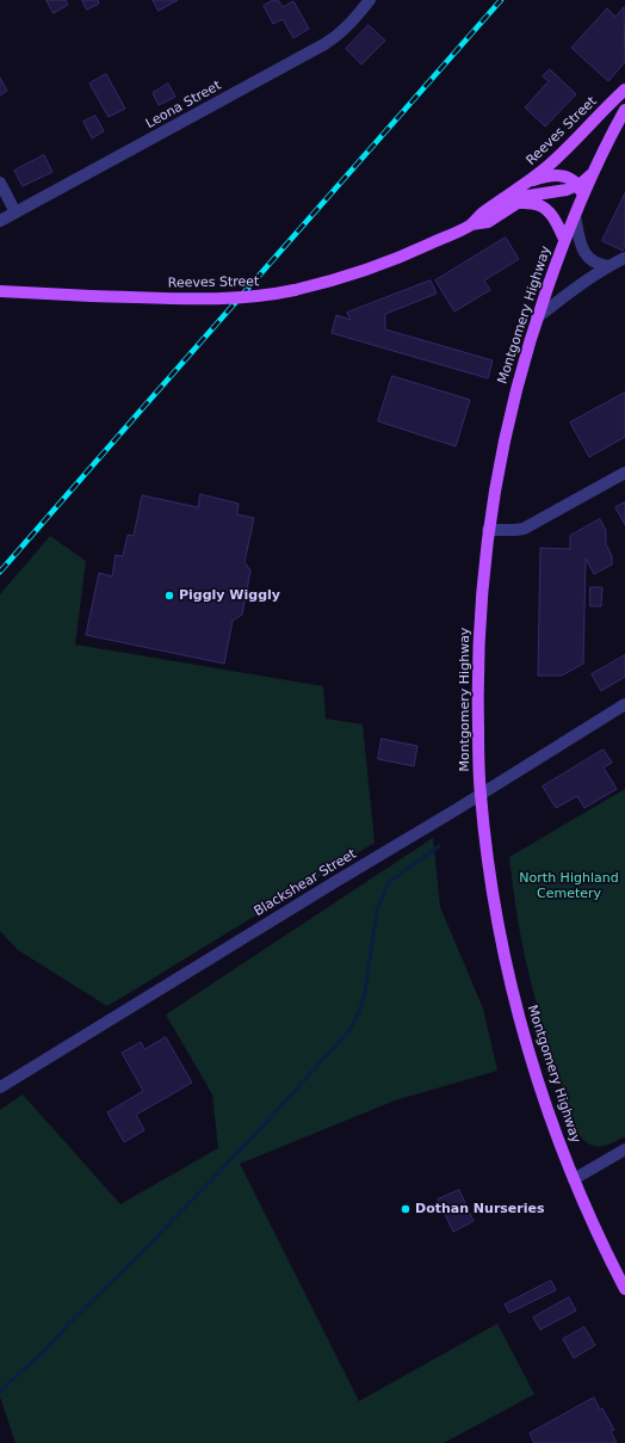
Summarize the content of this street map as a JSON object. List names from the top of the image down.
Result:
{
  "streets": {
    "main road": ["Reeves Street", "Montgomery Highway"],
    "street": ["Leona Street", "Blackshear Street"]
  },
  "crossings": [
    ["Reeves Street", "Montgomery Highway"],
    ["Montgomery Highway", "Blackshear Street"]
  ],
  "parks": ["North Highland Cemetery"],
  "places": ["Piggly Wiggly", "Dothan Nurseries"]
}
